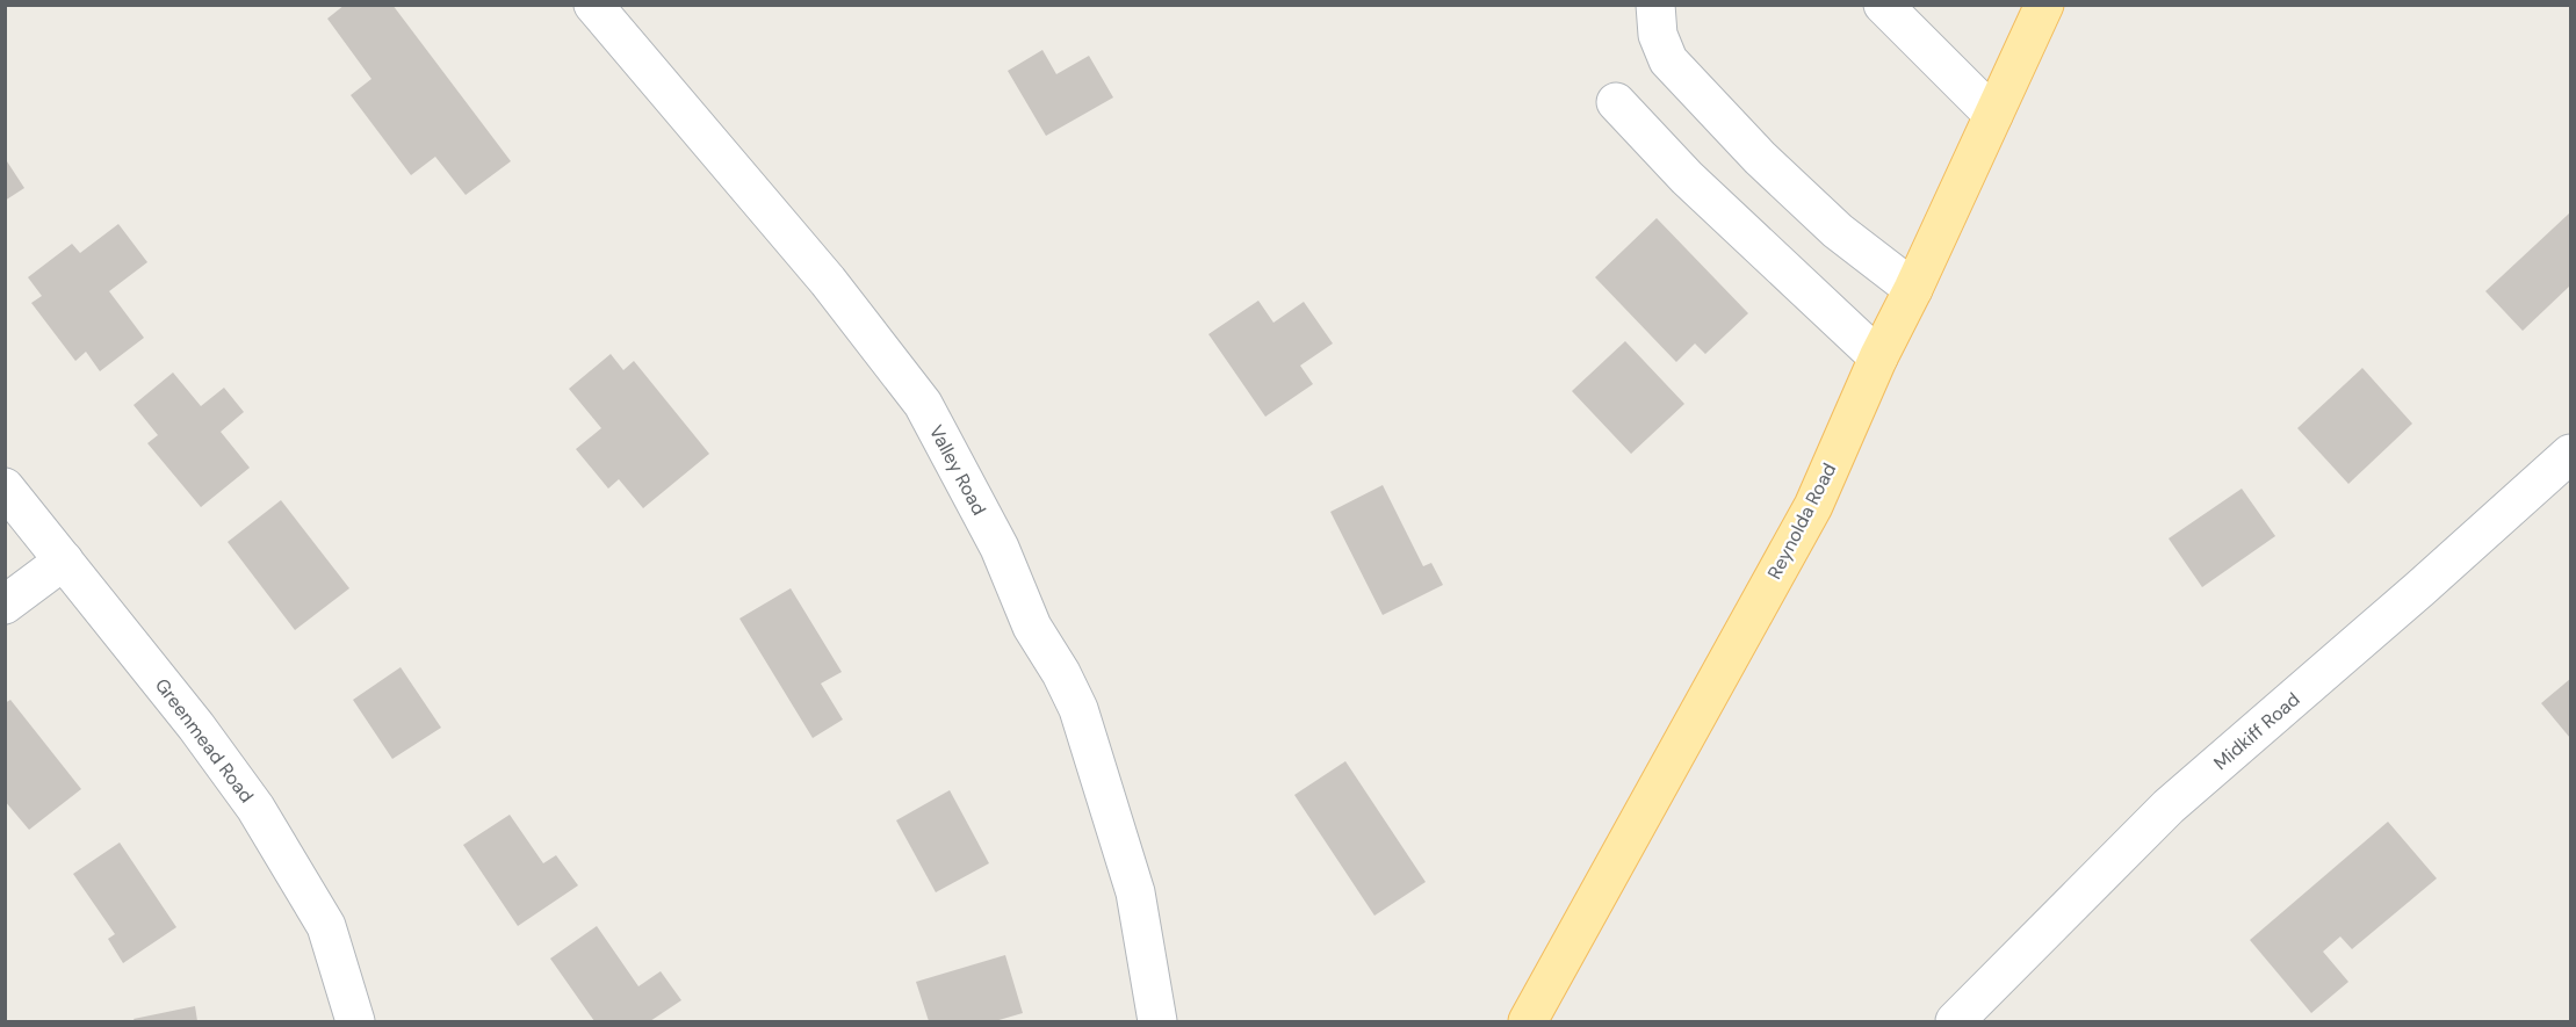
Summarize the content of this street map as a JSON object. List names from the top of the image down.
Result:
{
  "streets": {
    "main road": ["Reynolda Road"],
    "street": ["Valley Road", "Midkiff Road", "Greenmead Road"]
  }
}
